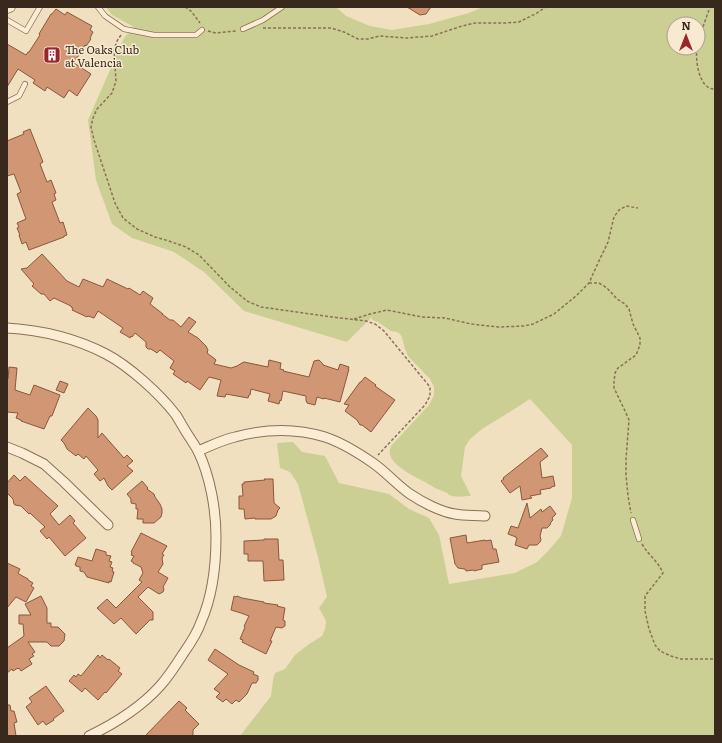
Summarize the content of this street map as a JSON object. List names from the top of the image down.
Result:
{
  "places": {
    "building": ["The Oaks Club at Valencia"]
  },
  "north": "top"
}
